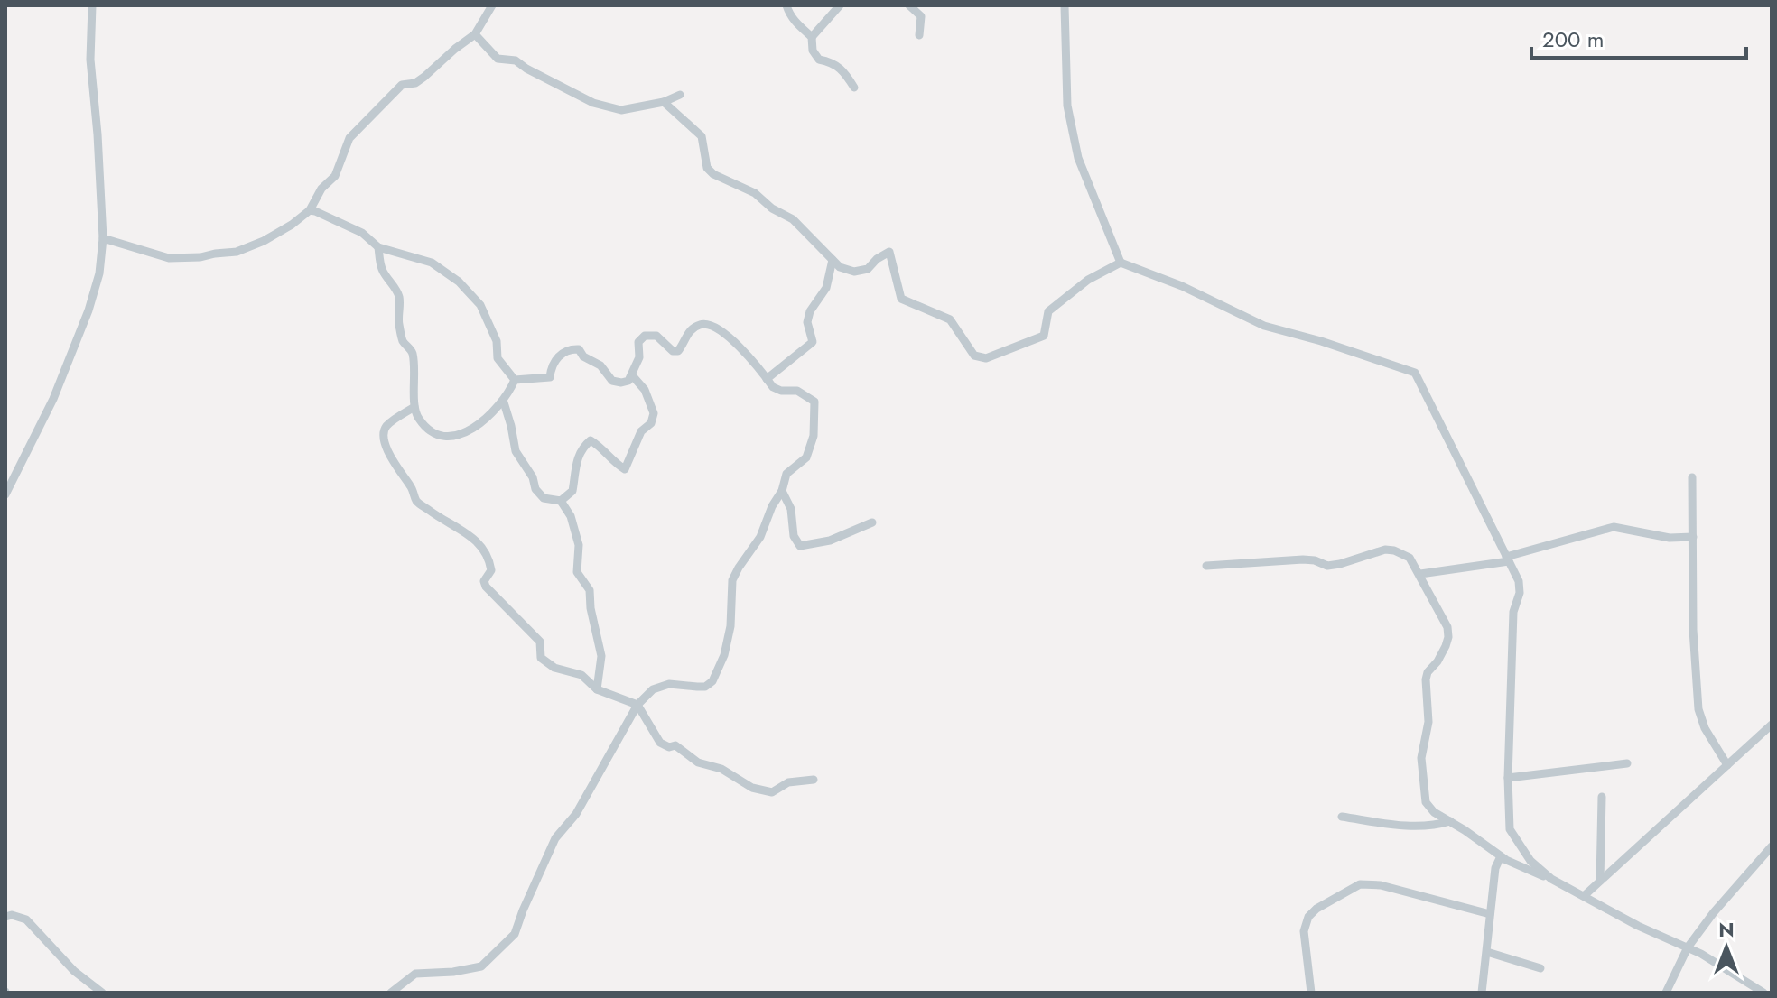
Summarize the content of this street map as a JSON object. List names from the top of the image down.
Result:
{
  "scale_bar": "200 m",
  "north": "top"
}
